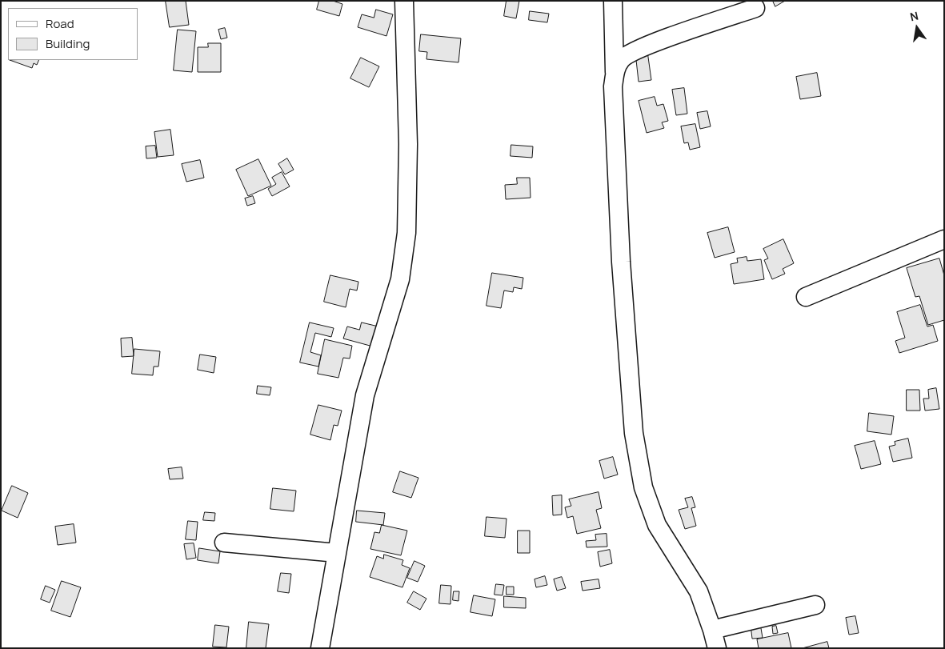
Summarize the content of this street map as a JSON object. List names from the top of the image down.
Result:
{
  "legend": ["Road", "Building"],
  "north": "top"
}
